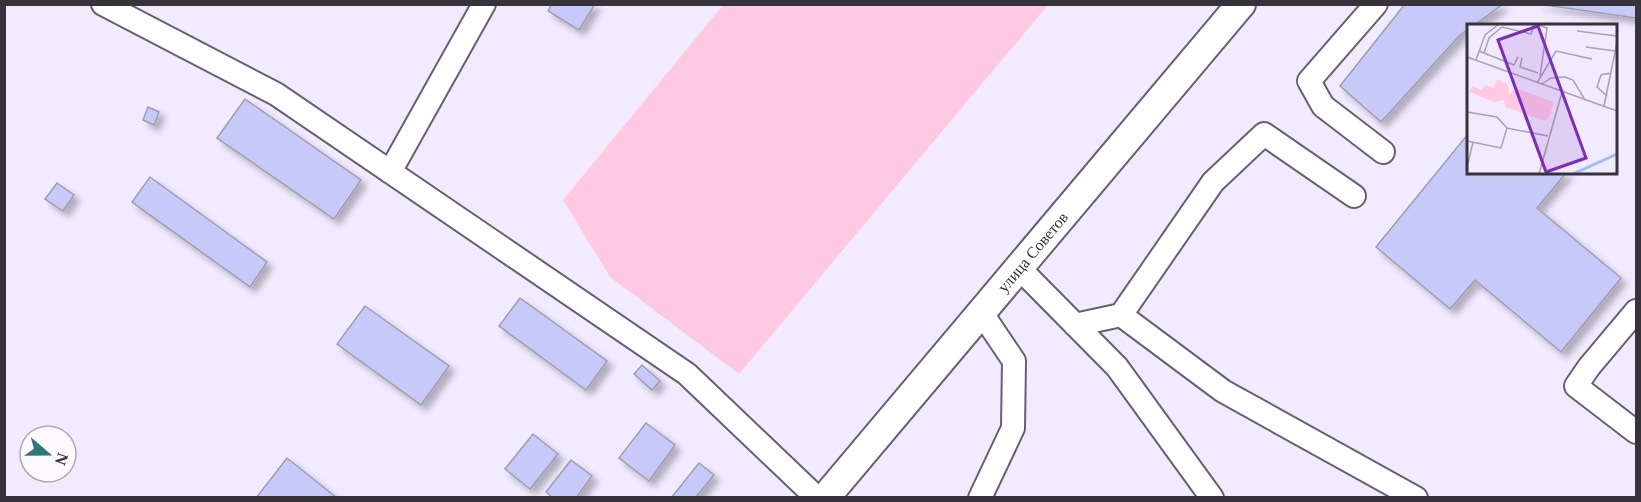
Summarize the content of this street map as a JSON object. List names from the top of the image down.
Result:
{
  "streets": {
    "main road": ["улица Советов"]
  },
  "north": "right"
}
